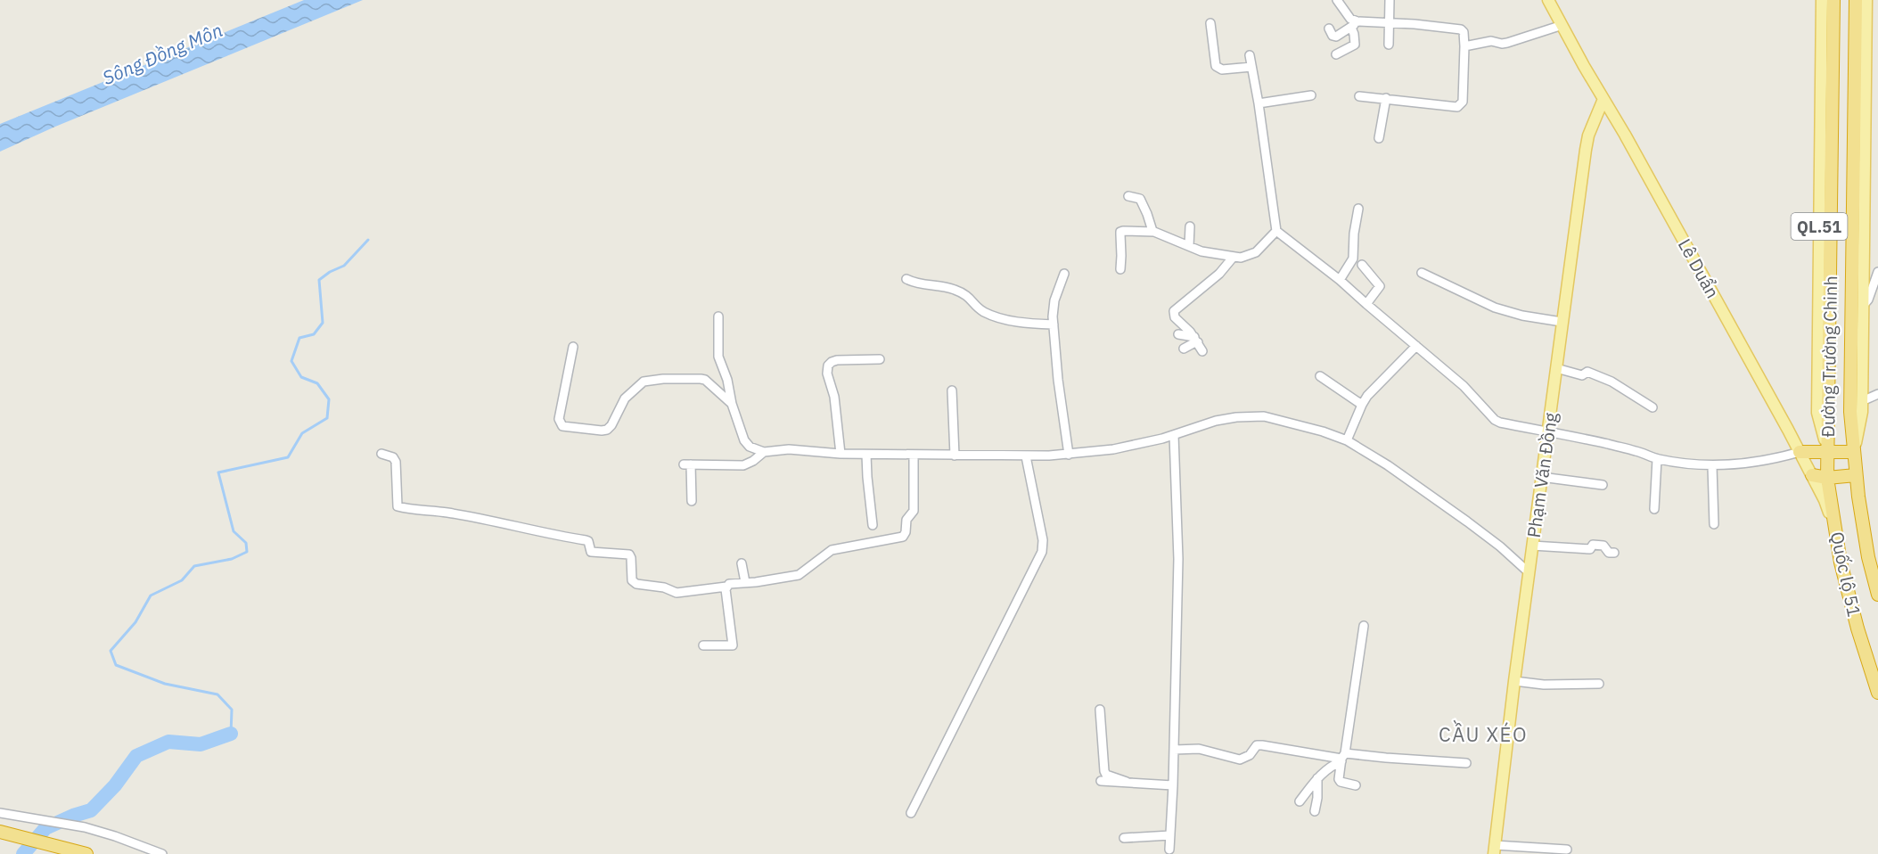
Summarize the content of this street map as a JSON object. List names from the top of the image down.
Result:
{
  "streets": {
    "highway": ["QL.51", "Đường Trường Chinh", "Quốc lộ 51"],
    "main road": ["Lê Duẩn", "Phạm Văn Đồng"]
  },
  "crossings": [
    ["Lê Duẩn", "Phạm Văn Đồng"],
    ["Lê Duẩn", "Quốc lộ 51"],
    ["Đường Trường Chinh", "Quốc lộ 51"]
  ],
  "districts": ["CẦU XÉO"],
  "water": ["Sông Đồng Môn"]
}
